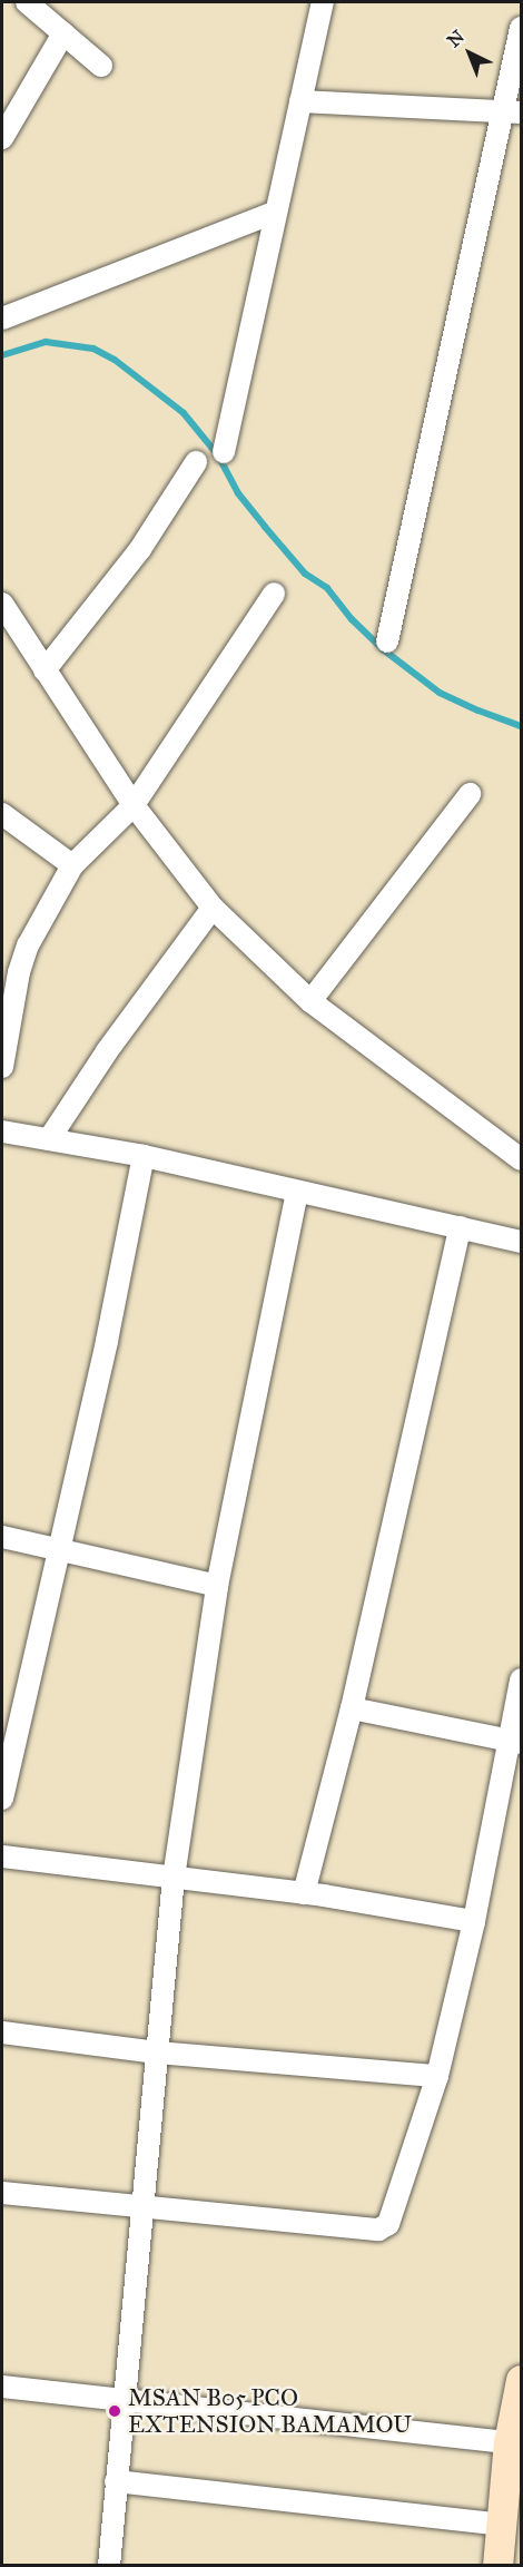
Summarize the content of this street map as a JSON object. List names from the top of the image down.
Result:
{
  "places": ["MSAN B05 PCO EXTENSION BAMAMOU"],
  "north": "top left"
}
